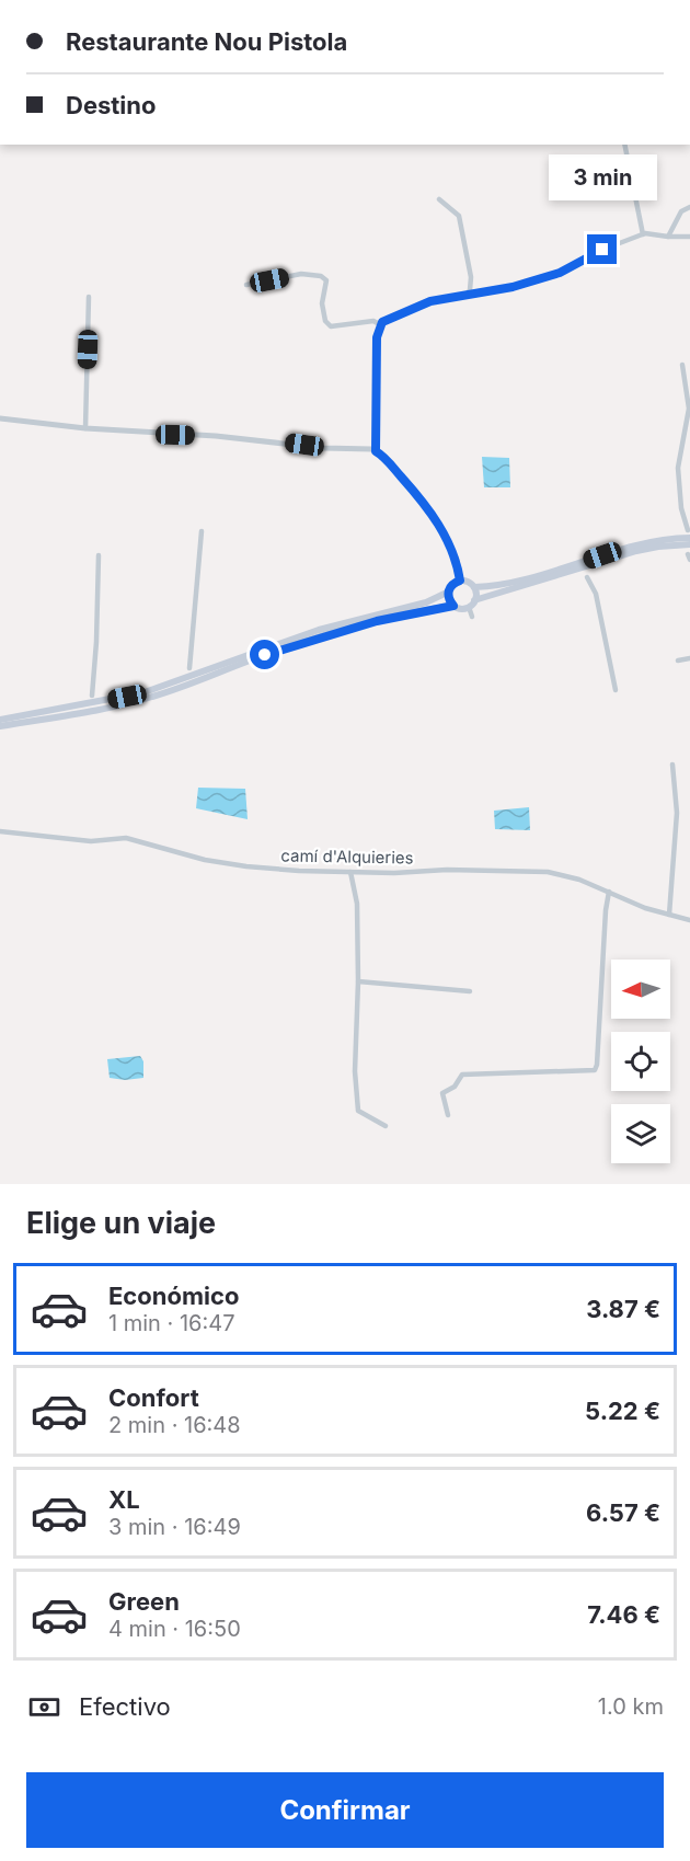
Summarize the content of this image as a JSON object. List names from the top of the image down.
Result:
{
  "streets": {
    "street": ["camí d'Alquieries"]
  },
  "north": "left",
  "page": {
    "banner": ["Restaurante Nou Pistola", "Destino"],
    "bubble": "3 min",
    "heading": "Elige un viaje",
    "list": [
      {
        "name": "Económico",
        "note": "1 min · 16:47",
        "value": "3.87 €"
      },
      {
        "name": "Confort",
        "note": "2 min · 16:48",
        "value": "5.22 €"
      },
      {
        "name": "XL",
        "note": "3 min · 16:49",
        "value": "6.57 €"
      },
      {
        "name": "Green",
        "note": "4 min · 16:50",
        "value": "7.46 €"
      }
    ],
    "pay": ["Efectivo", "1.0 km"],
    "buttons": "Confirmar"
  }
}
